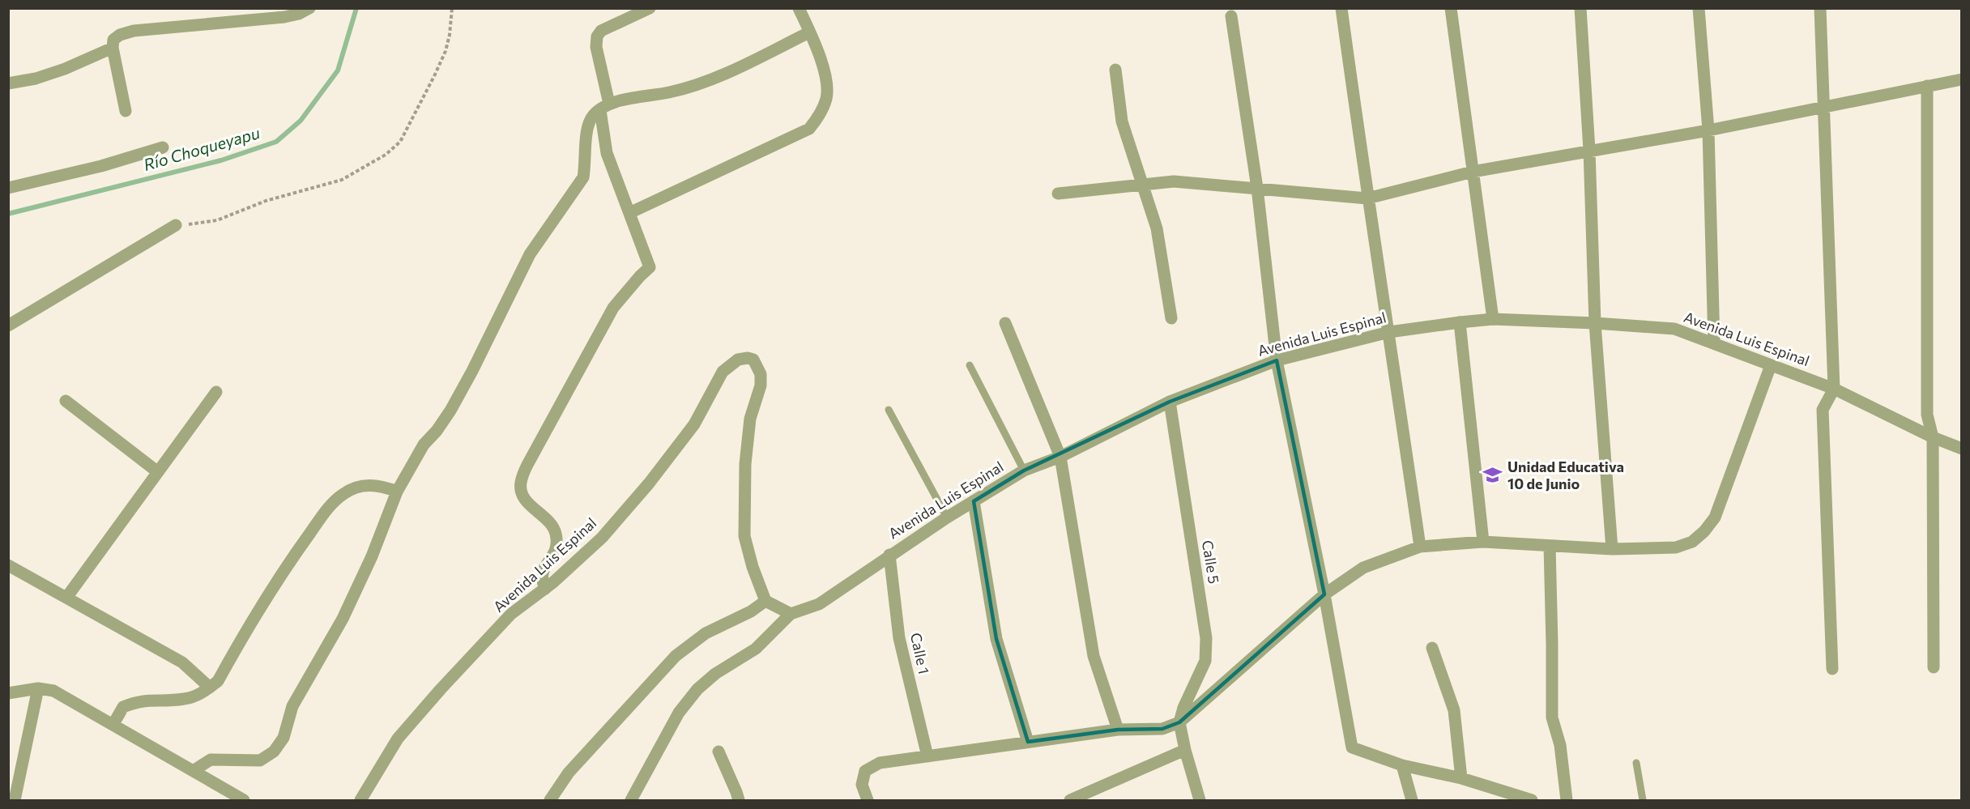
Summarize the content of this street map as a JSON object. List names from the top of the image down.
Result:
{
  "streets": {
    "street": ["Avenida Luis Espinal", "Calle 5", "Calle 1"]
  },
  "crossings": [
    ["Avenida Luis Espinal", "Calle 5"],
    ["Avenida Luis Espinal", "Calle 1"]
  ],
  "water": ["Río Choqueyapu"],
  "places": {
    "school or university": ["Unidad Educativa 10 de Junio"]
  }
}
